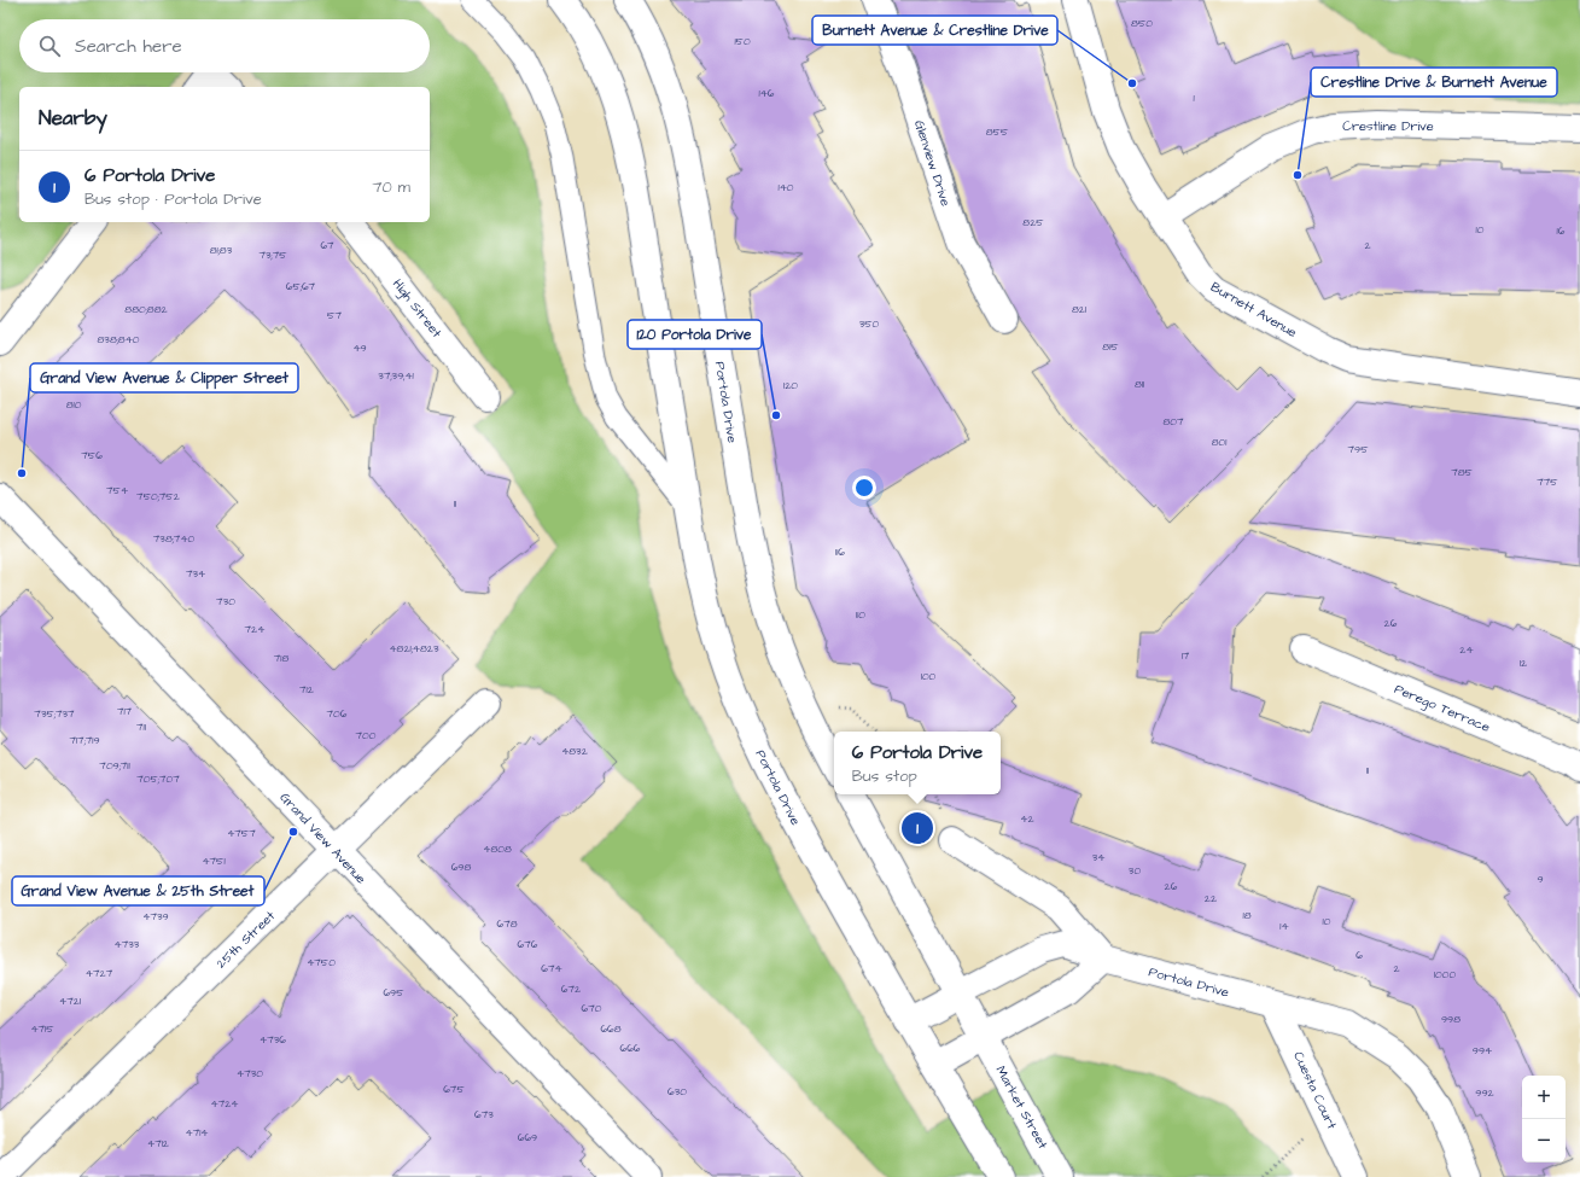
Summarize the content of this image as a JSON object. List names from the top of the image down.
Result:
{
  "streets": {
    "street": [
      "Crestline Drive",
      "Glenview Drive",
      "High Street",
      "Burnett Avenue",
      "Portola Drive",
      "Perego Terrace",
      "Grand View Avenue",
      "25th Street",
      "Cuesta Court",
      "Market Street"
    ]
  },
  "crossings": [
    ["Crestline Drive", "Burnett Avenue"],
    ["Portola Drive", "Cuesta Court"],
    ["Grand View Avenue", "25th Street"]
  ],
  "places": [
    "Burnett Avenue & Crestline Drive",
    "Crestline Drive & Burnett Avenue",
    "120 Portola Drive",
    "Grand View Avenue & Clipper Street",
    "Grand View Avenue & 25th Street"
  ],
  "house_numbers": [
    "850",
    "150",
    "146",
    "1",
    "855",
    "140",
    "825",
    "10",
    "16",
    "67",
    "2",
    "81;83",
    "73;75",
    "65;67",
    "880;882",
    "821",
    "57",
    "350",
    "838;840",
    "815",
    "49",
    "37;39;41",
    "811",
    "120",
    "810",
    "807",
    "801",
    "795",
    "756",
    "785",
    "775",
    "754",
    "750;752",
    "11",
    "738;740",
    "116",
    "734",
    "730",
    "110",
    "26",
    "724",
    "4821;4823",
    "24",
    "17",
    "718",
    "12",
    "100",
    "712",
    "717",
    "735;737",
    "706",
    "711",
    "700",
    "717;719",
    "4832",
    "709;711",
    "11",
    "705;707",
    "42",
    "4757",
    "4808",
    "34",
    "4751",
    "698",
    "30",
    "9",
    "26",
    "22",
    "18",
    "4739",
    "10",
    "678",
    "14",
    "4733",
    "676",
    "6",
    "4750",
    "674",
    "2",
    "4727",
    "1000",
    "672",
    "695",
    "4721",
    "670",
    "998",
    "4715",
    "668",
    "4736",
    "666",
    "994",
    "4730",
    "675",
    "630",
    "992",
    "4724",
    "673",
    "4714",
    "669",
    "4712"
  ],
  "page": {
    "search": "Search here",
    "heading": "Nearby",
    "list": [
      {
        "mark": "1",
        "name": "6 Portola Drive",
        "note": "Bus stop · Portola Drive",
        "value": "70 m"
      }
    ],
    "popup": ["6 Portola Drive", "Bus stop"],
    "pins": "1",
    "map_buttons": ["+", "−"]
  }
}
